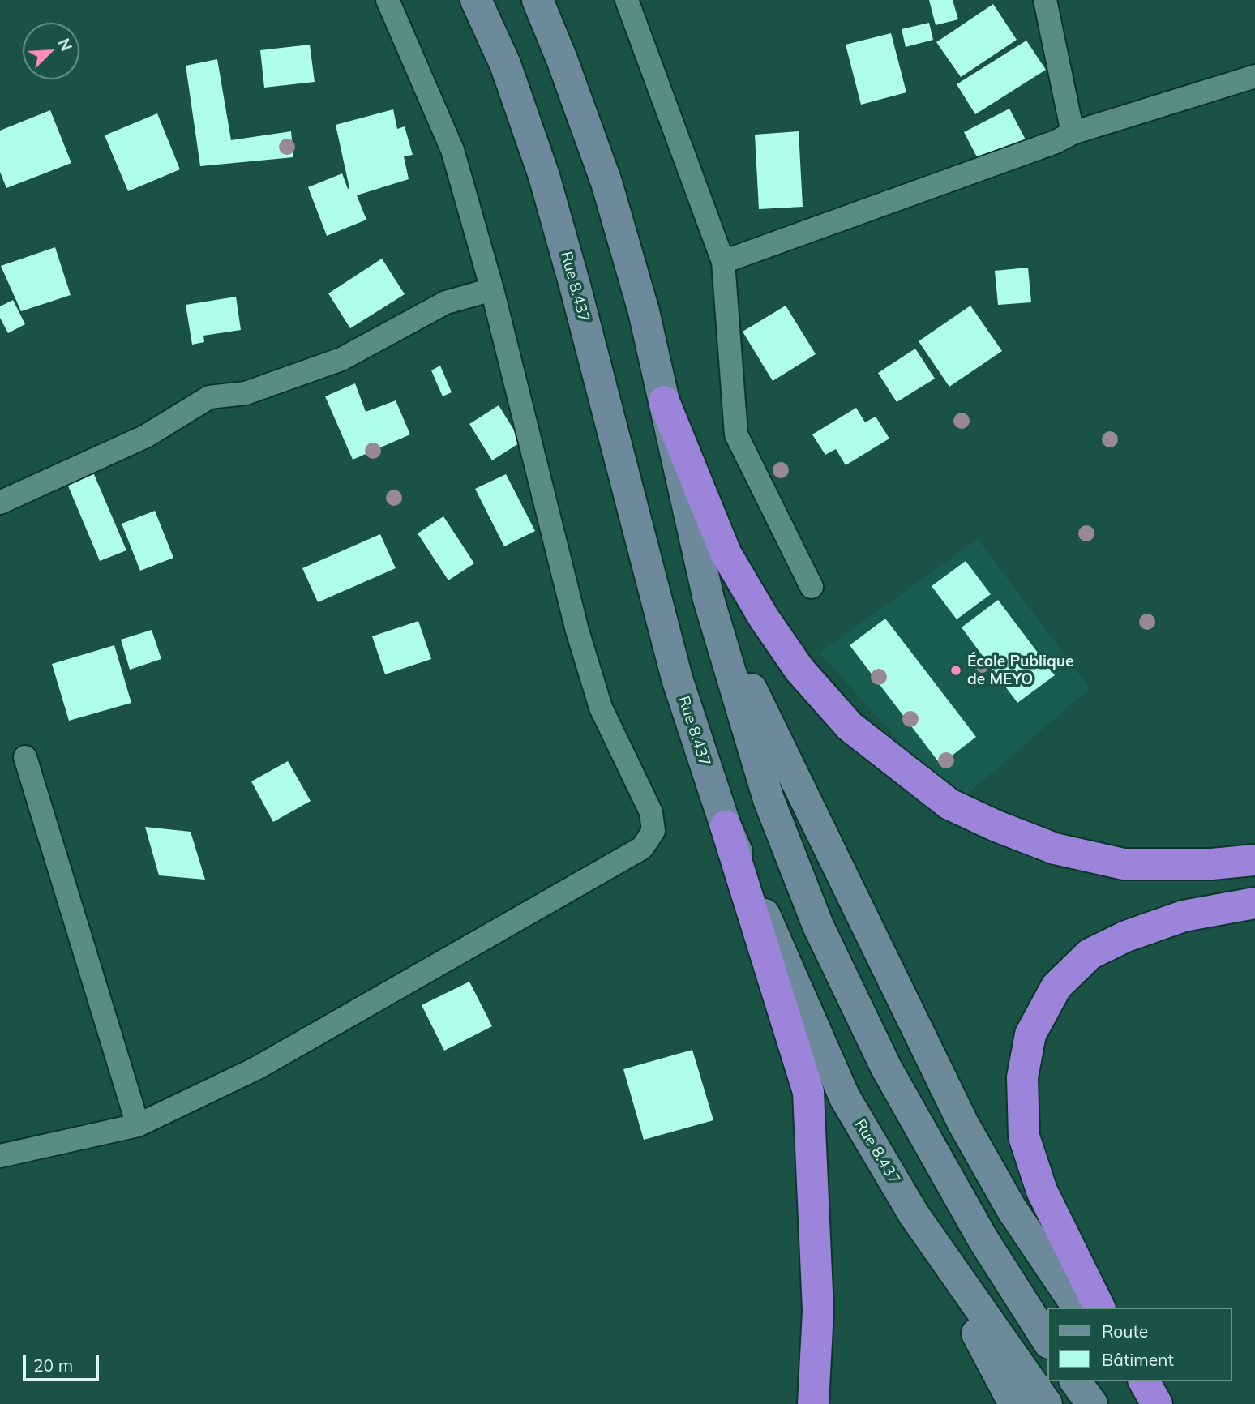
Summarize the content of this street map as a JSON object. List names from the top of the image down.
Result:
{
  "streets": {
    "main road": ["Rue 8.437"]
  },
  "places": ["École Publique de MEYO"],
  "legend": ["Route", "Bâtiment"],
  "scale_bar": "20 m",
  "north": "top right"
}
